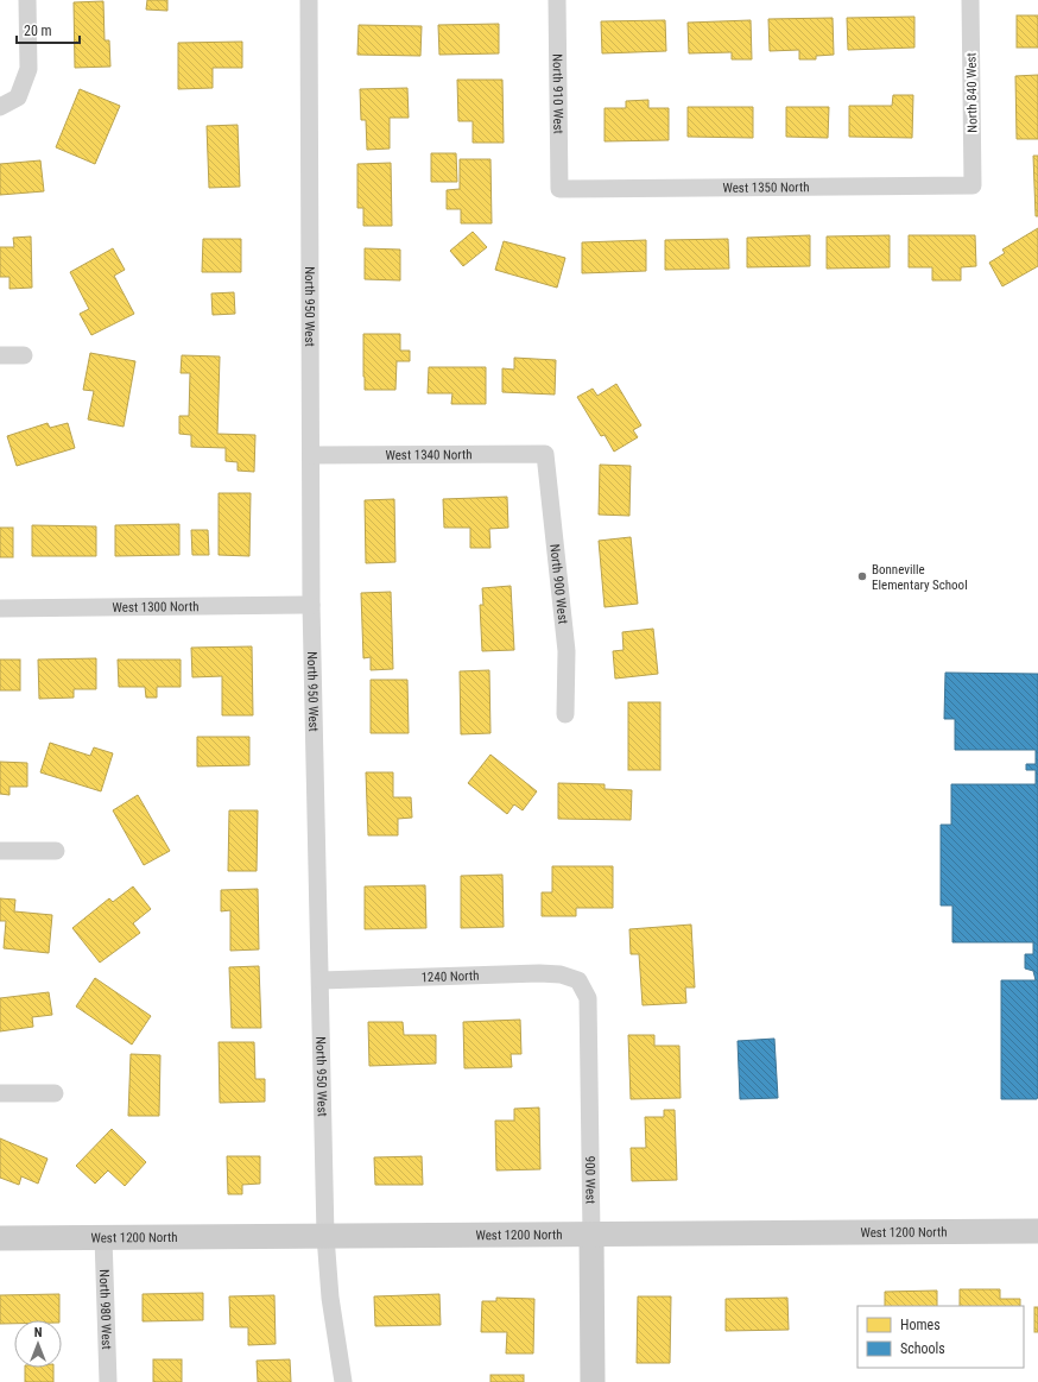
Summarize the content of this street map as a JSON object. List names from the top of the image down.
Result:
{
  "streets": {
    "street": [
      "North 840 West",
      "North 910 West",
      "West 1350 North",
      "North 950 West",
      "West 1340 North",
      "North 900 West",
      "West 1300 North",
      "1240 North",
      "900 West",
      "West 1200 North",
      "North 980 West"
    ]
  },
  "crossings": [
    ["North 840 West", "West 1350 North"],
    ["North 910 West", "West 1350 North"],
    ["North 950 West", "West 1340 North"],
    ["North 950 West", "West 1300 North"],
    ["North 950 West", "1240 North"],
    ["North 950 West", "West 1200 North"],
    ["West 1340 North", "North 900 West"],
    ["1240 North", "900 West"],
    ["900 West", "West 1200 North"],
    ["West 1200 North", "North 980 West"]
  ],
  "places": ["Bonneville Elementary School"],
  "legend": ["Homes", "Schools"],
  "scale_bar": "20 m",
  "north": "top"
}
